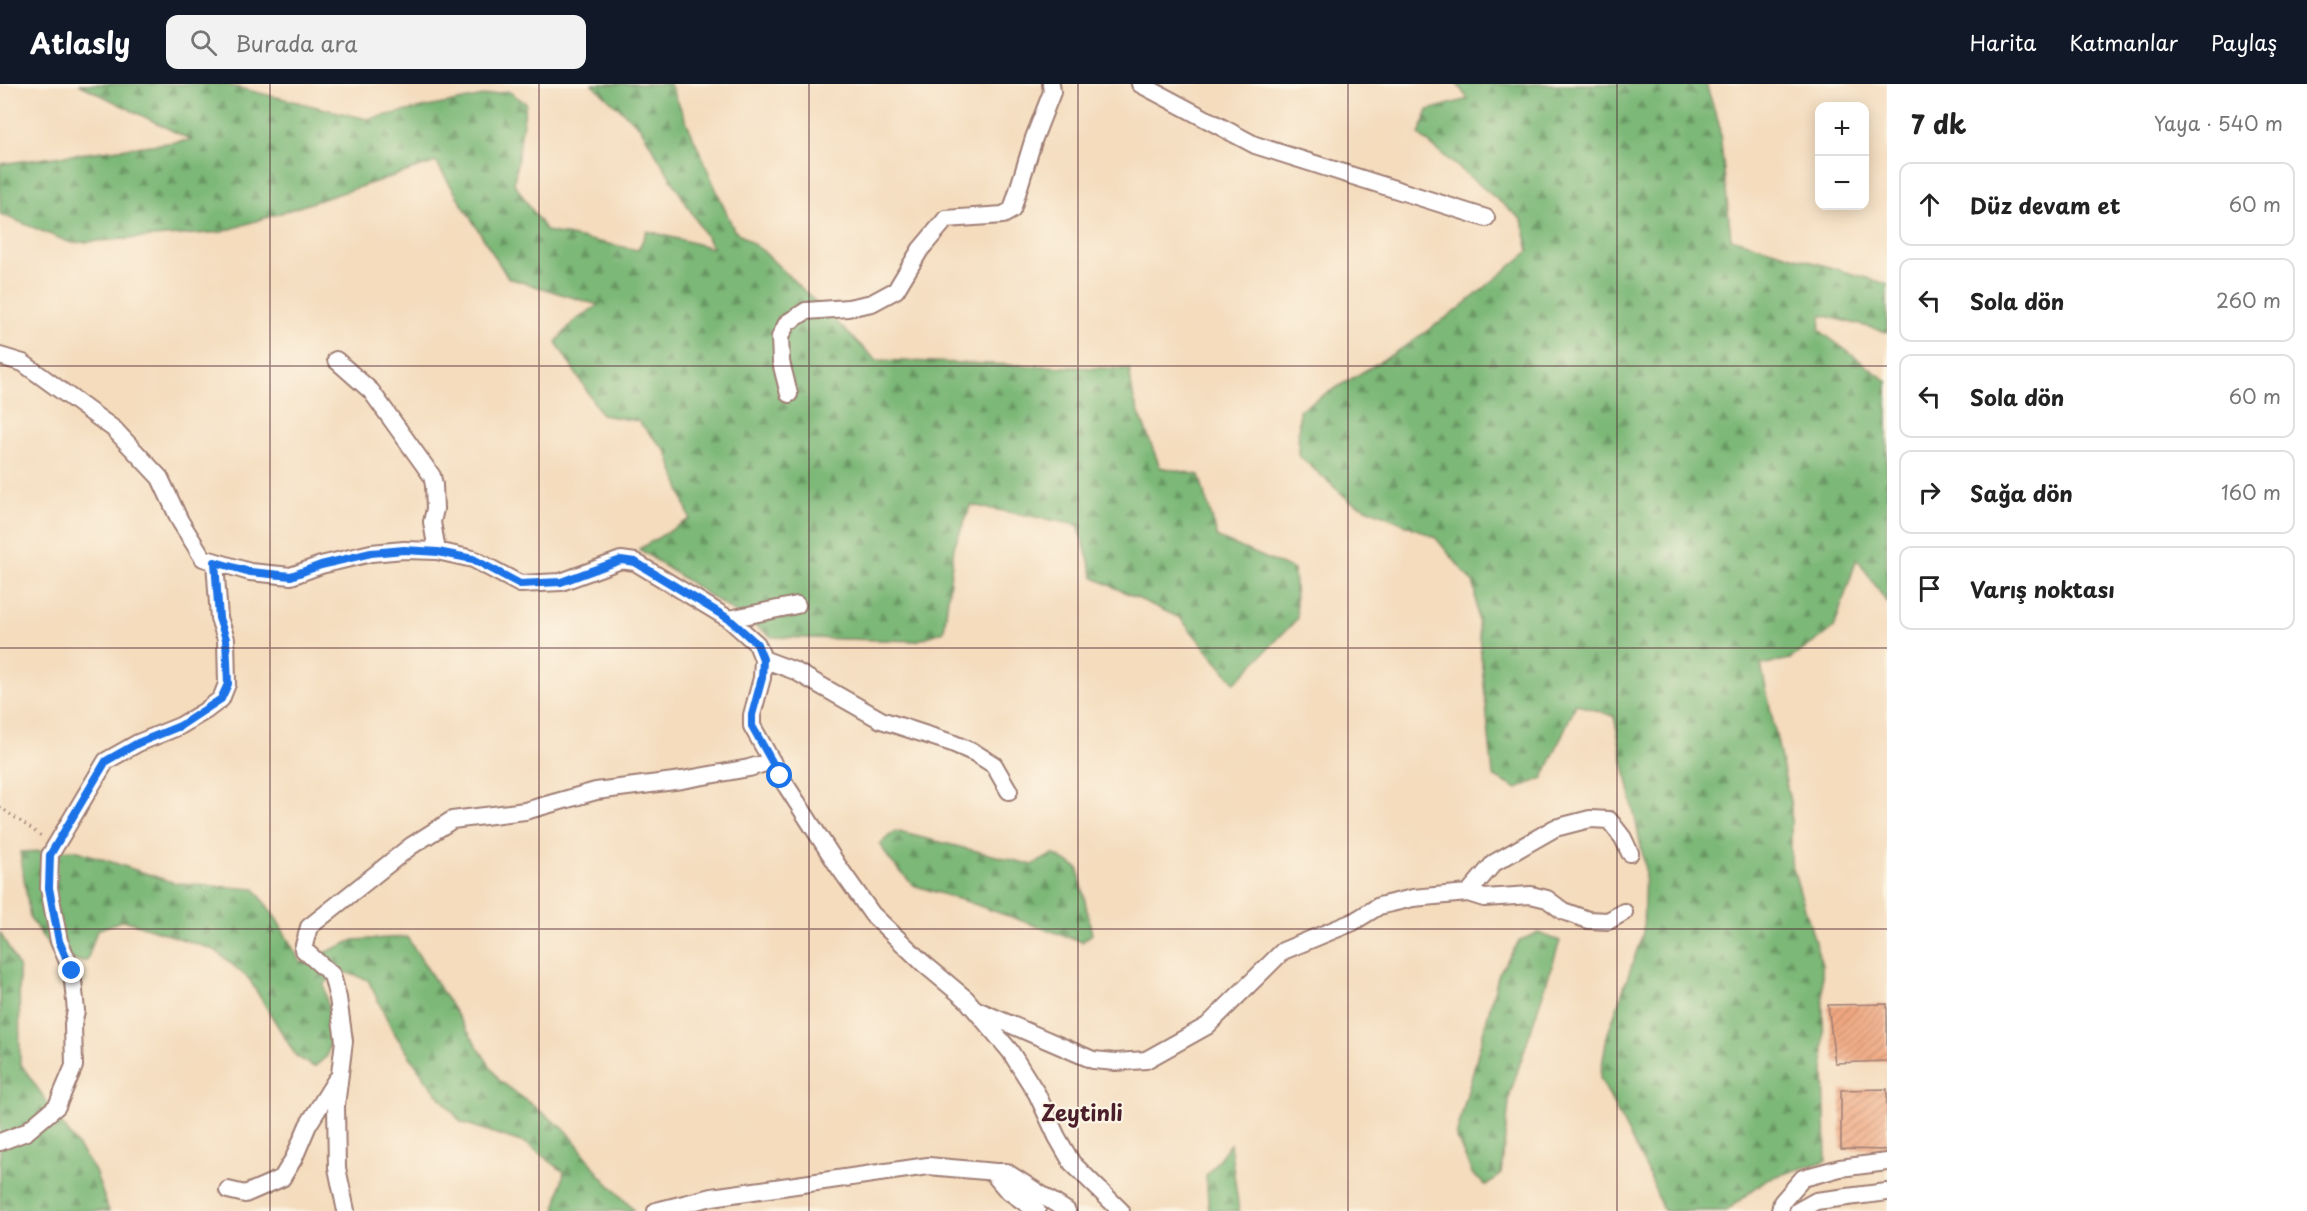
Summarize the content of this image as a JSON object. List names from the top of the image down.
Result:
{
  "districts": ["Zeytinli"],
  "page": {
    "header": "Atlasly",
    "search": "Burada ara",
    "nav": ["Harita", "Katmanlar", "Paylaş"],
    "heading": ["7 dk", "Yaya · 540 m"],
    "map_buttons": ["+", "−"],
    "list": [
      ["Düz devam et", "60 m"],
      ["Sola dön", "260 m"],
      ["Sola dön", "60 m"],
      ["Sağa dön", "160 m"],
      "Varış noktası"
    ]
  }
}
